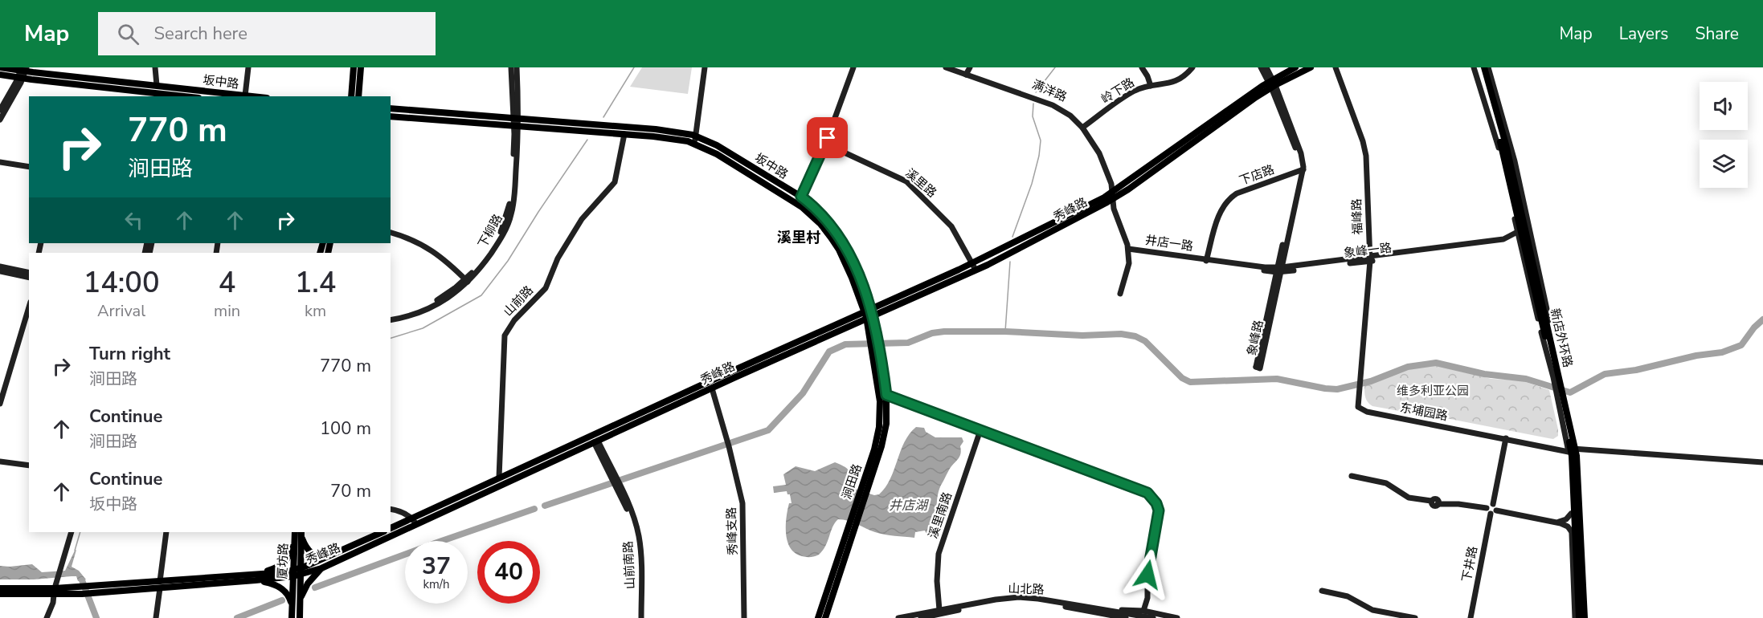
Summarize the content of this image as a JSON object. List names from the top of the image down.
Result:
{
  "streets": {
    "highway": ["新店外环路"],
    "main road": [
      "坂中路",
      "秀峰路",
      "涧田路",
      "厦坊路"
    ],
    "street": [
      "满洋路",
      "岭下路",
      "下店路",
      "溪里路",
      "福峰路",
      "下柳路",
      "井店一路",
      "象峰一路",
      "山前路",
      "象峰路",
      "东埔园路",
      "溪里南路",
      "秀峰支路",
      "下井路",
      "山前南路",
      "山北路"
    ]
  },
  "crossings": [
    ["坂中路", "秀峰路"],
    ["坂中路", "下柳路"],
    ["坂中路", "山前路"],
    ["满洋路", "岭下路"],
    ["满洋路", "秀峰路"],
    ["满洋路", "井店一路"],
    ["下店路", "井店一路"],
    ["下店路", "象峰一路"],
    ["下店路", "象峰路"],
    ["溪里路", "秀峰路"],
    ["秀峰路", "山前路"],
    ["秀峰路", "象峰路"],
    ["秀峰路", "秀峰支路"],
    ["秀峰路", "厦坊路"],
    ["秀峰路", "山前南路"],
    ["福峰路", "象峰一路"],
    ["福峰路", "东埔园路"],
    ["井店一路", "象峰一路"],
    ["象峰一路", "象峰路"],
    ["溪里南路", "山北路"]
  ],
  "districts": ["溪里村"],
  "water": ["井店湖"],
  "parks": ["维多利亚公园"],
  "page": {
    "header": "Map",
    "search": "Search here",
    "nav": ["Map", "Layers", "Share"],
    "turn": ["770 m", "涧田路"],
    "eta": [
      "14:00",
      "Arrival",
      "4",
      "min",
      "1.4",
      "km"
    ],
    "list": [
      {
        "name": "Turn right",
        "note": "涧田路",
        "value": "770 m"
      },
      {
        "name": "Continue",
        "note": "涧田路",
        "value": "100 m"
      },
      {
        "name": "Continue",
        "note": "坂中路",
        "value": "70 m"
      }
    ],
    "speed": "37 km/h",
    "limit": "40"
  }
}
